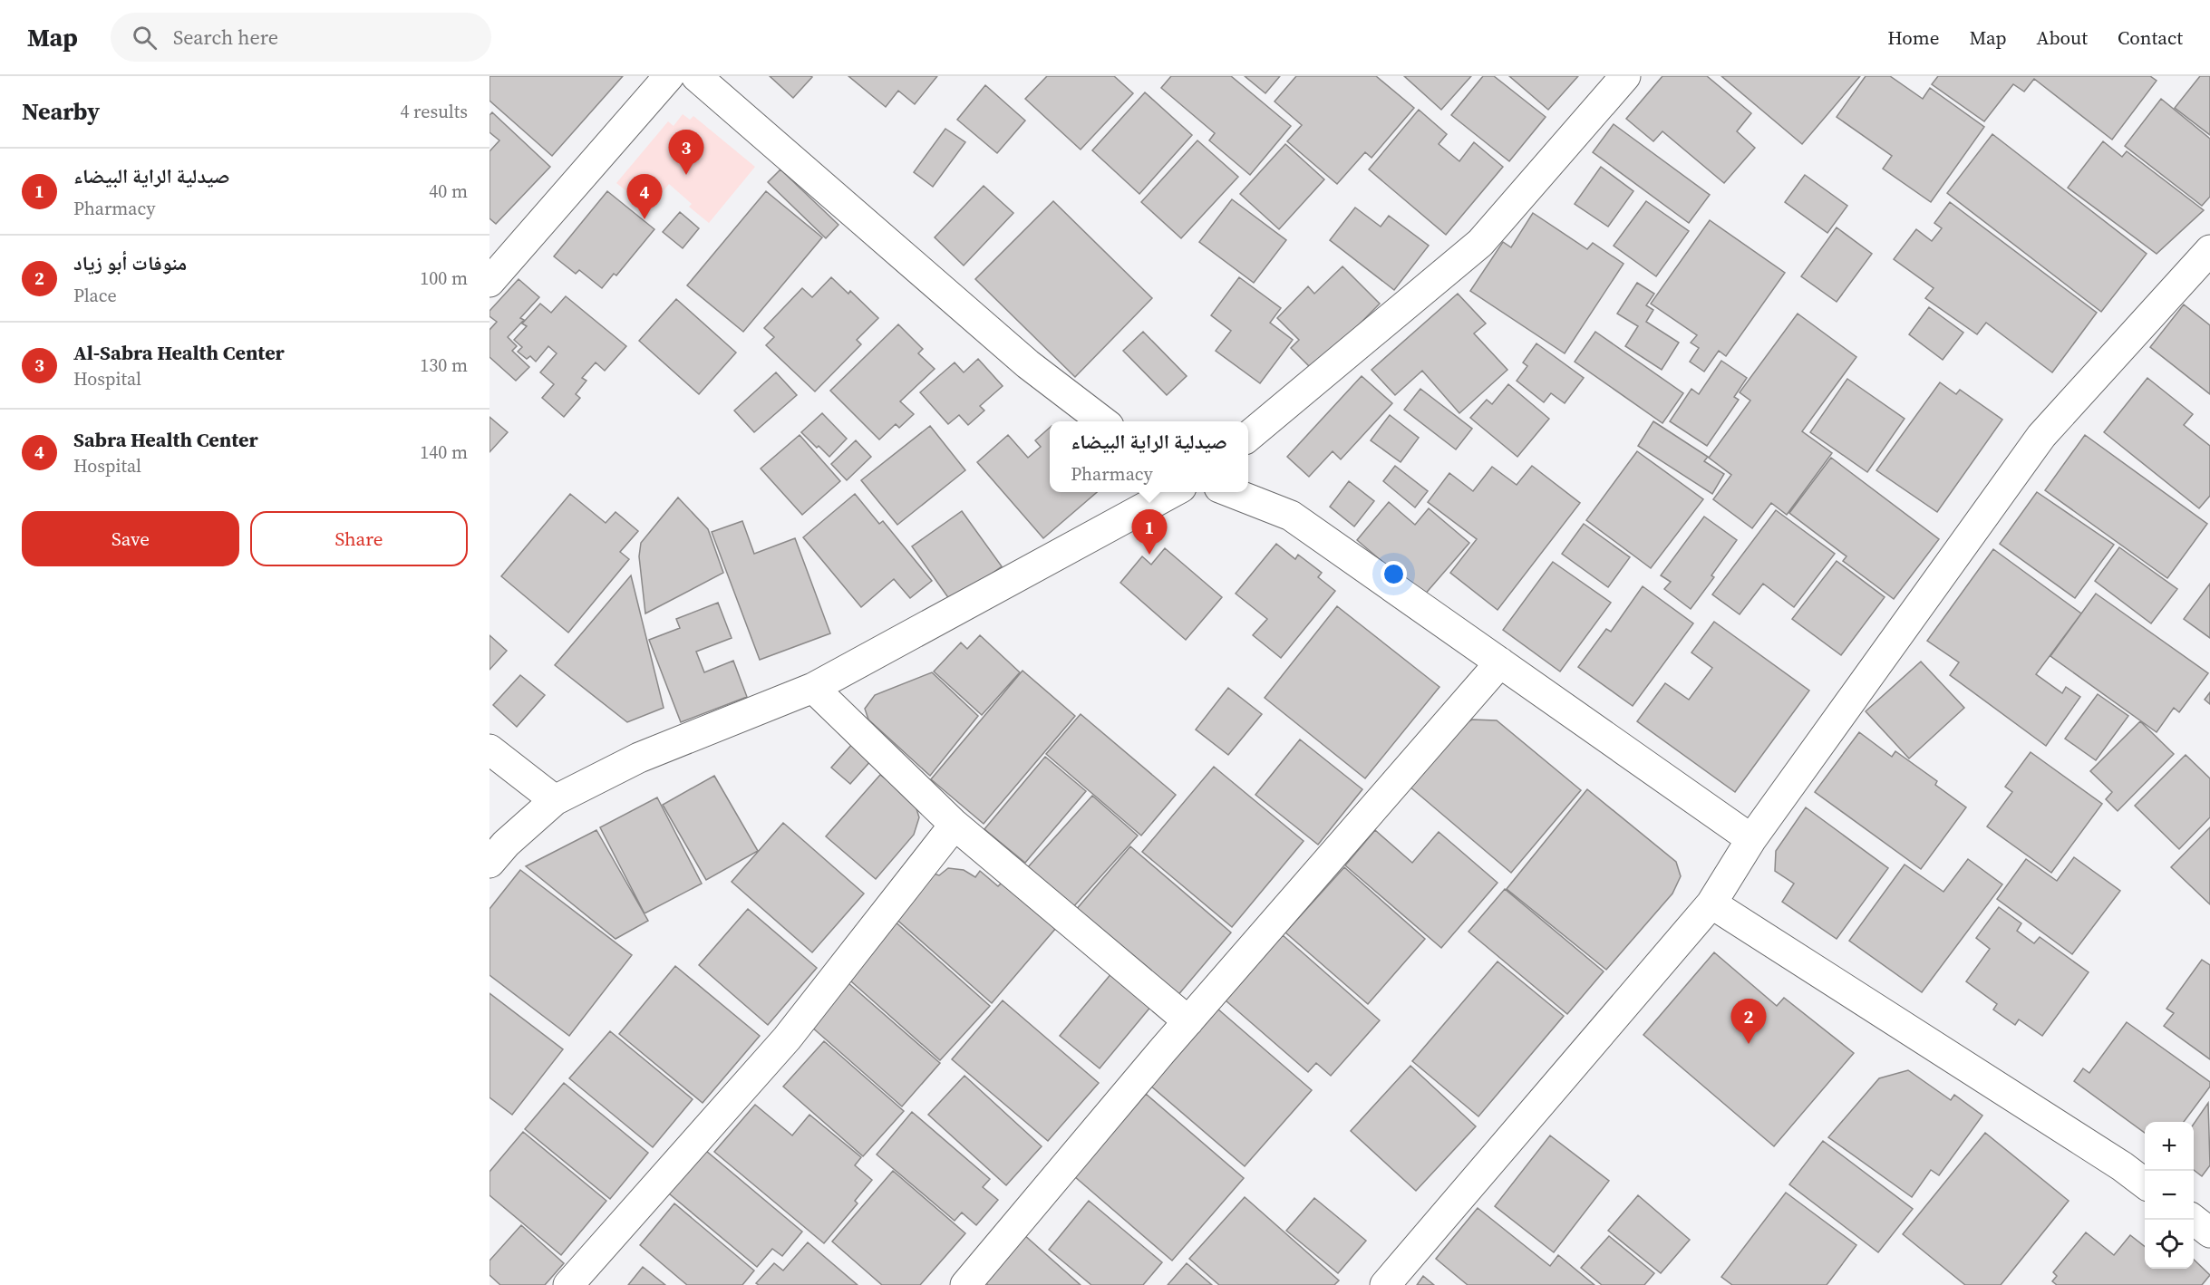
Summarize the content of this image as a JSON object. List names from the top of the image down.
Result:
{
  "page": {
    "header": "Map",
    "search": "Search here",
    "nav": [
      "Home",
      "Map",
      "About",
      "Contact"
    ],
    "heading": ["Nearby", "4 results"],
    "pins": [
      "3",
      "4",
      "1",
      "2"
    ],
    "list": [
      {
        "mark": "1",
        "name": "صيدلية الراية البيضاء",
        "note": "Pharmacy",
        "value": "40 m"
      },
      {
        "mark": "2",
        "name": "منوفات أبو زياد",
        "note": "Place",
        "value": "100 m"
      },
      {
        "mark": "3",
        "name": "Al-Sabra Health Center",
        "note": "Hospital",
        "value": "130 m"
      },
      {
        "mark": "4",
        "name": "Sabra Health Center",
        "note": "Hospital",
        "value": "140 m"
      }
    ],
    "popup": ["صيدلية الراية البيضاء", "Pharmacy"],
    "buttons": ["Save", "Share"],
    "map_buttons": ["+", "−"]
  }
}
